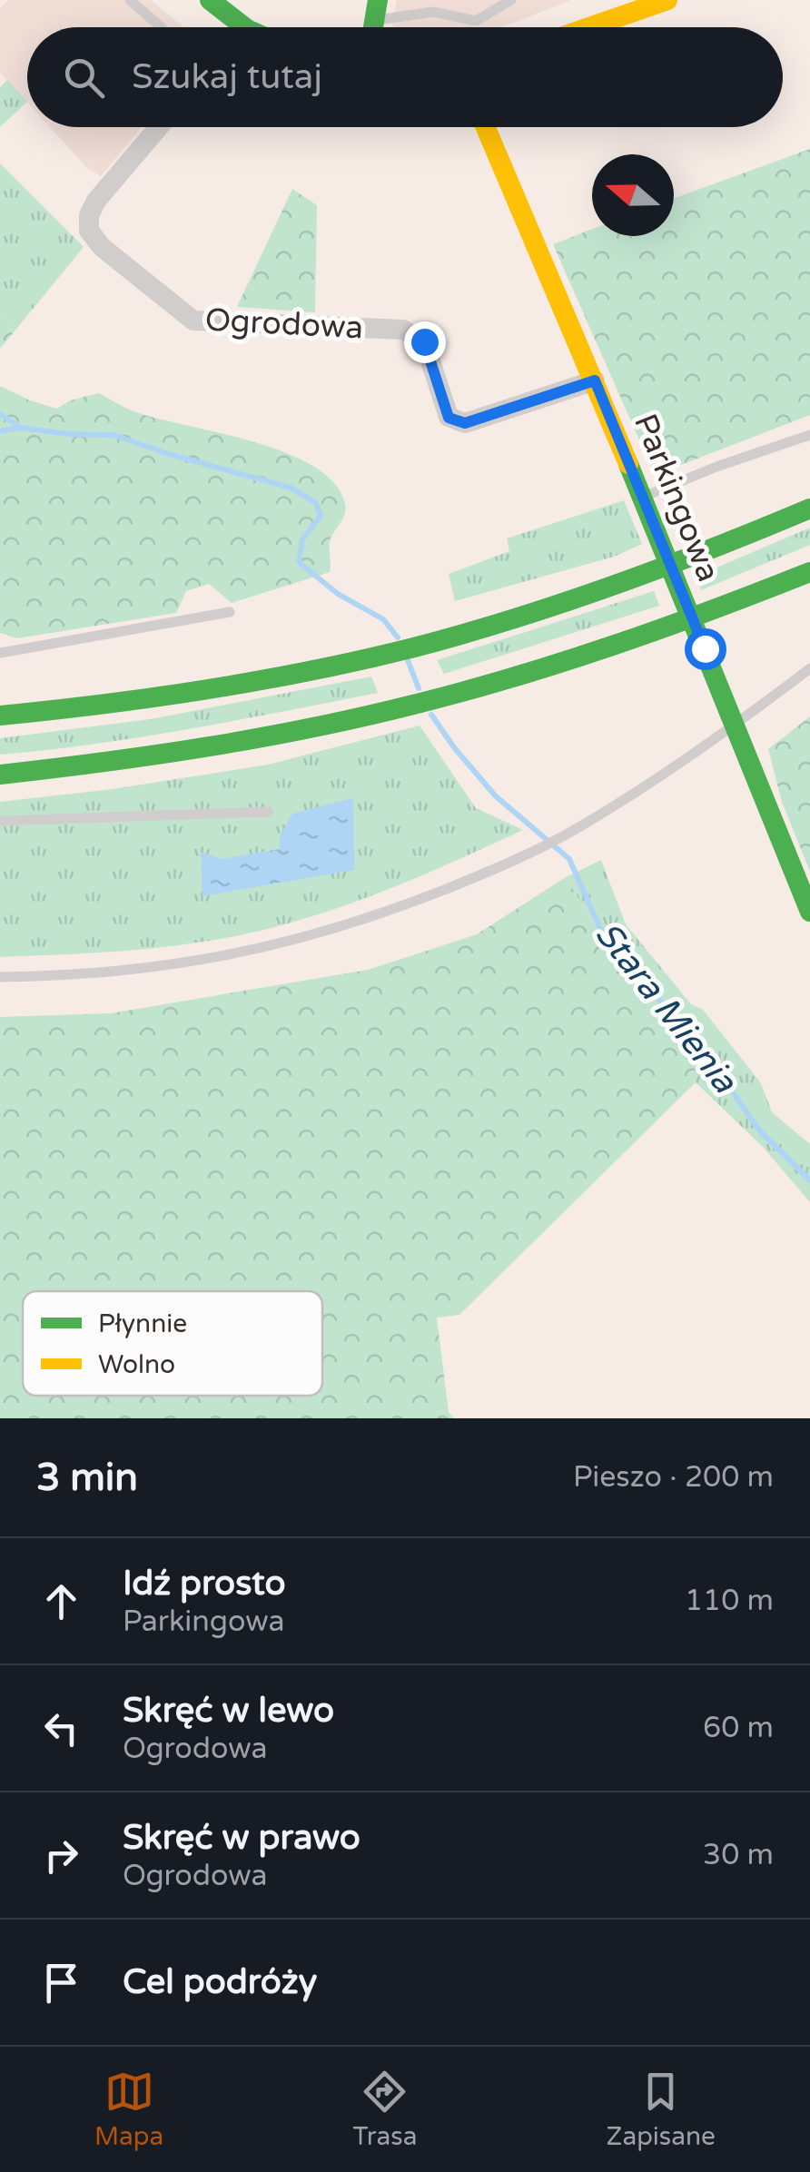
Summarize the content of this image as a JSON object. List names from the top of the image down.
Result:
{
  "streets": {
    "main road": ["Parkingowa"],
    "street": ["Ogrodowa"]
  },
  "crossings": [
    ["Ogrodowa", "Parkingowa"]
  ],
  "water": ["Stara Mienia"],
  "legend": ["Płynnie", "Wolno"],
  "north": "left",
  "page": {
    "search": "Szukaj tutaj",
    "heading": ["3 min", "Pieszo · 200 m"],
    "list": [
      ["Idź prosto", "Parkingowa", "110 m"],
      ["Skręć w lewo", "Ogrodowa", "60 m"],
      ["Skręć w prawo", "Ogrodowa", "30 m"],
      "Cel podróży"
    ],
    "nav": ["Mapa", "Trasa", "Zapisane"]
  }
}
